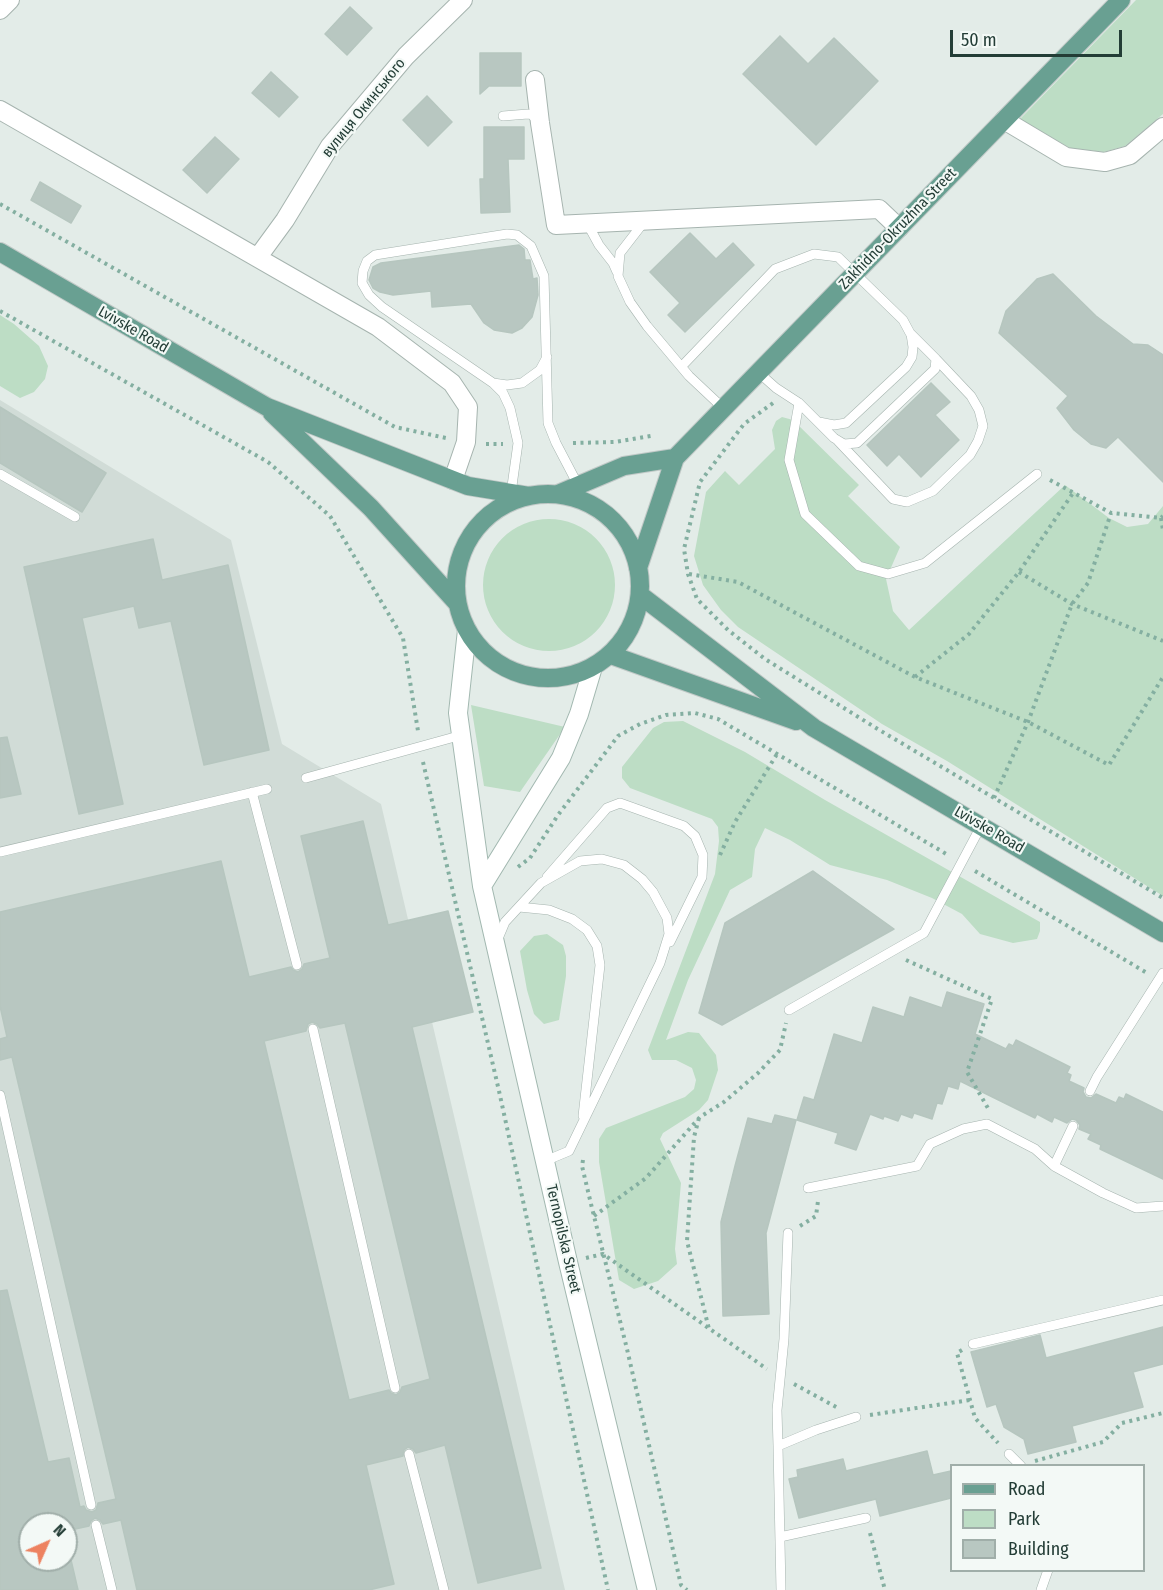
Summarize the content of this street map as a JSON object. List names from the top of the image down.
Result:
{
  "streets": {
    "main road": ["Zakhidno-Okruzhna Street", "Lvivske Road"],
    "street": ["вулиця Окинського", "Ternopilska Street"]
  },
  "crossings": [
    ["Zakhidno-Okruzhna Street", "Lvivske Road"],
    ["Zakhidno-Okruzhna Street", "Ternopilska Street"],
    ["Lvivske Road", "Ternopilska Street"]
  ],
  "legend": ["Road", "Park", "Building"],
  "scale_bar": "50 m",
  "north": "top right"
}
